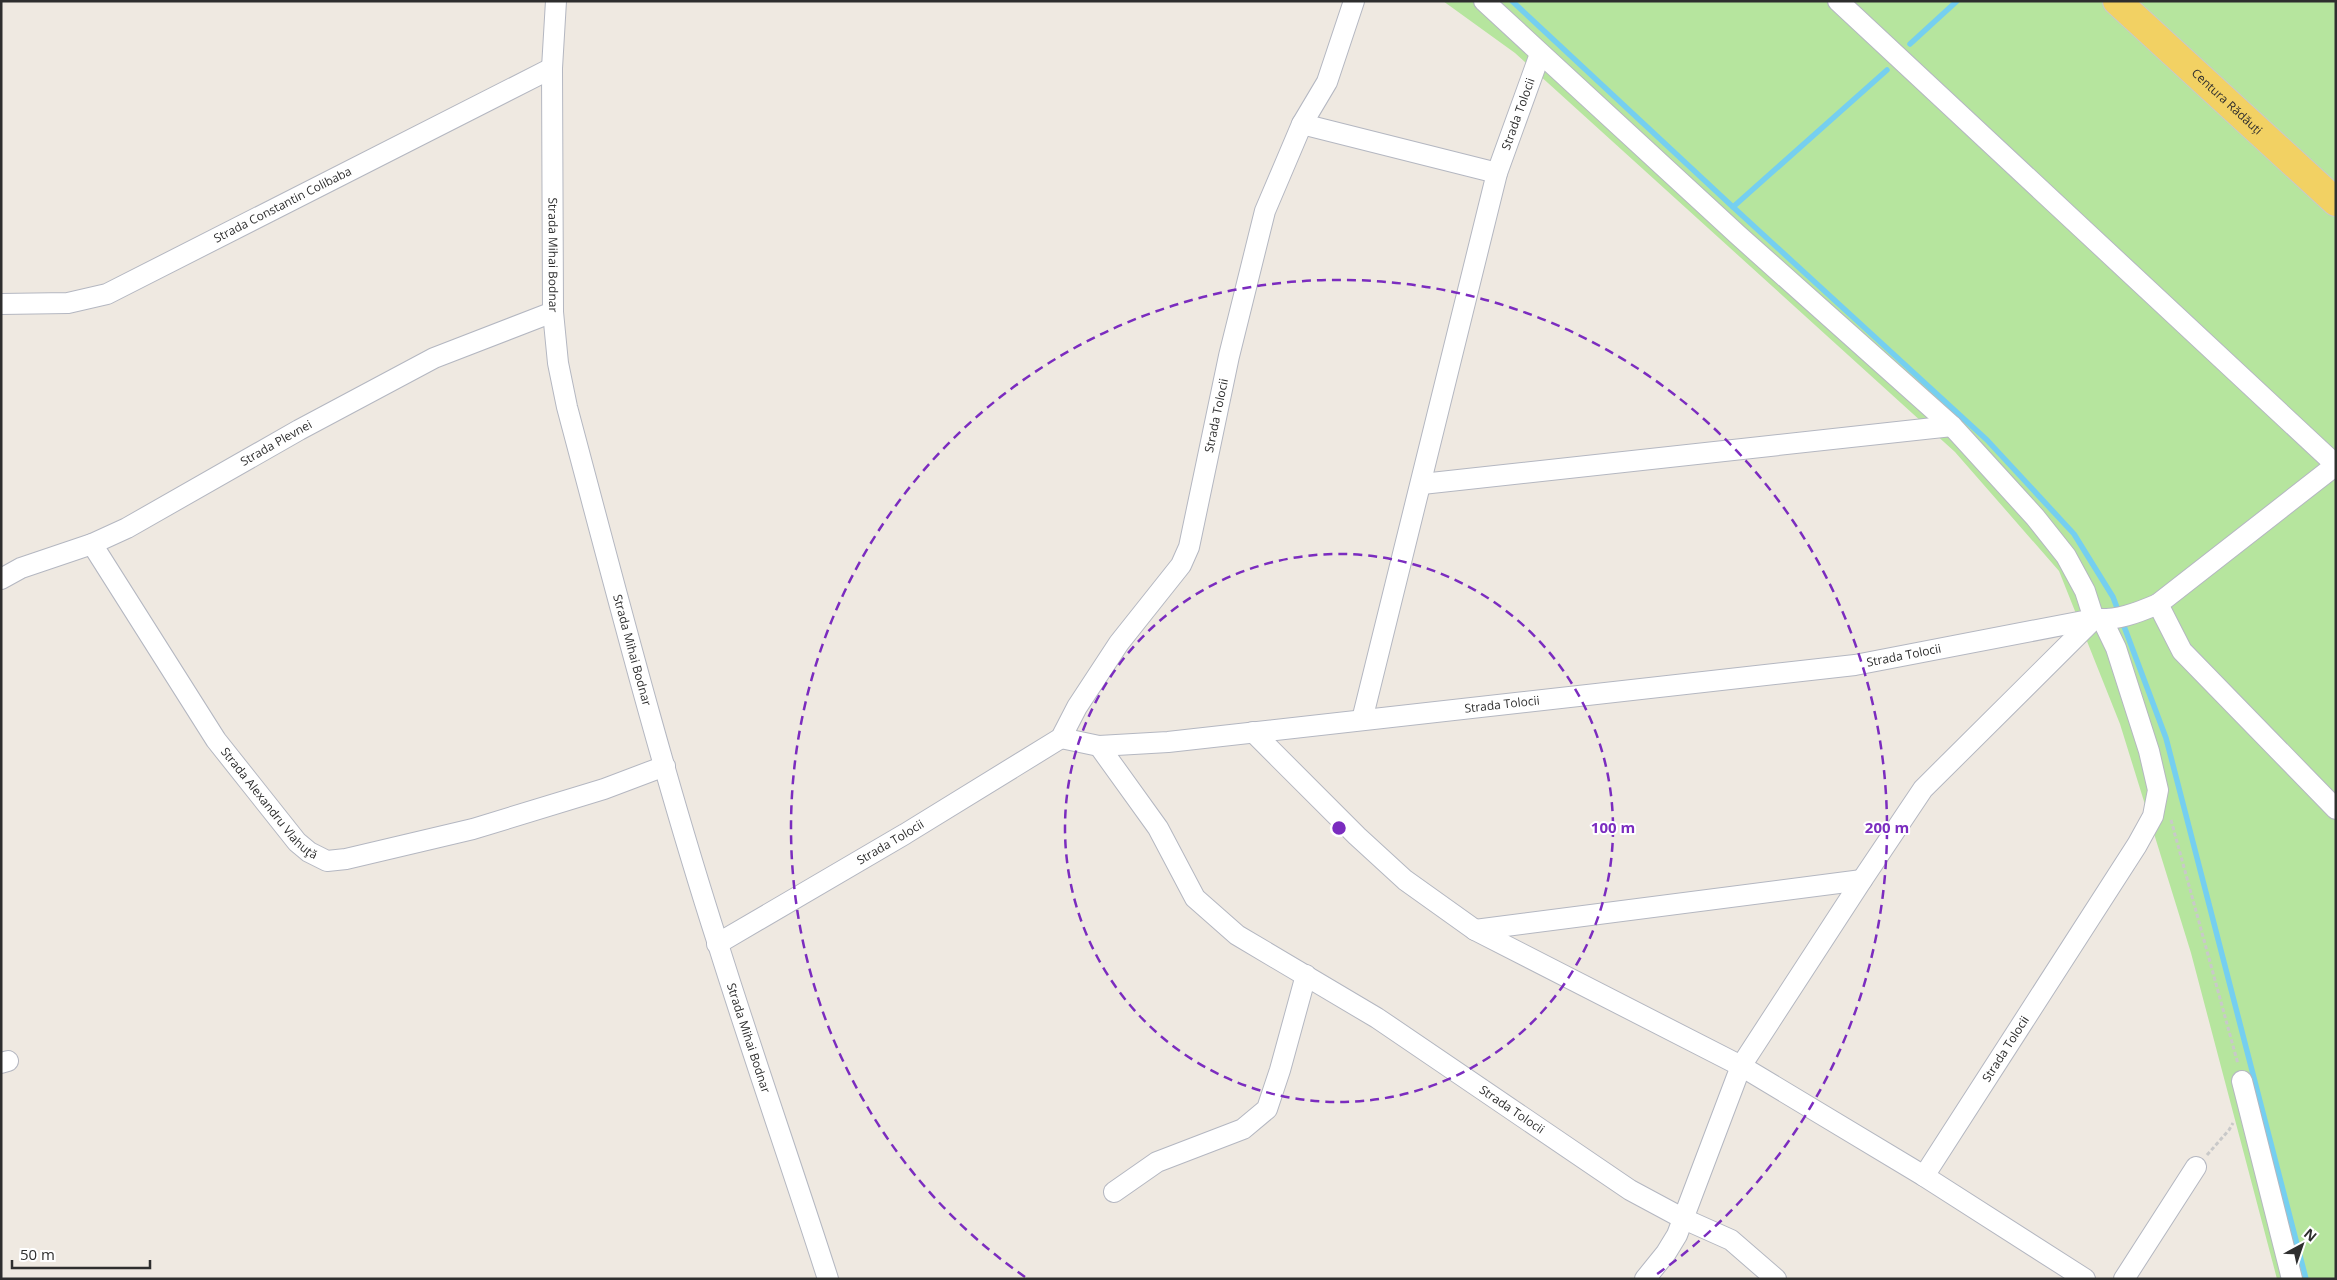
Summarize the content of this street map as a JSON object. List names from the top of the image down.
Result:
{
  "streets": {
    "main road": ["Centura Rădăuți"],
    "street": [
      "Strada Tolocii",
      "Strada Constantin Colibaba",
      "Strada Mihai Bodnar",
      "Strada Plevnei",
      "Strada Alexandru Vlahuţă"
    ]
  },
  "crossings": [
    ["Strada Tolocii", "Strada Mihai Bodnar"],
    ["Strada Constantin Colibaba", "Strada Mihai Bodnar"],
    ["Strada Mihai Bodnar", "Strada Plevnei"],
    ["Strada Mihai Bodnar", "Strada Alexandru Vlahuţă"],
    ["Strada Plevnei", "Strada Alexandru Vlahuţă"]
  ],
  "scale_bar": "50 m",
  "north": "top right",
  "rings": ["100 m", "200 m"]
}
